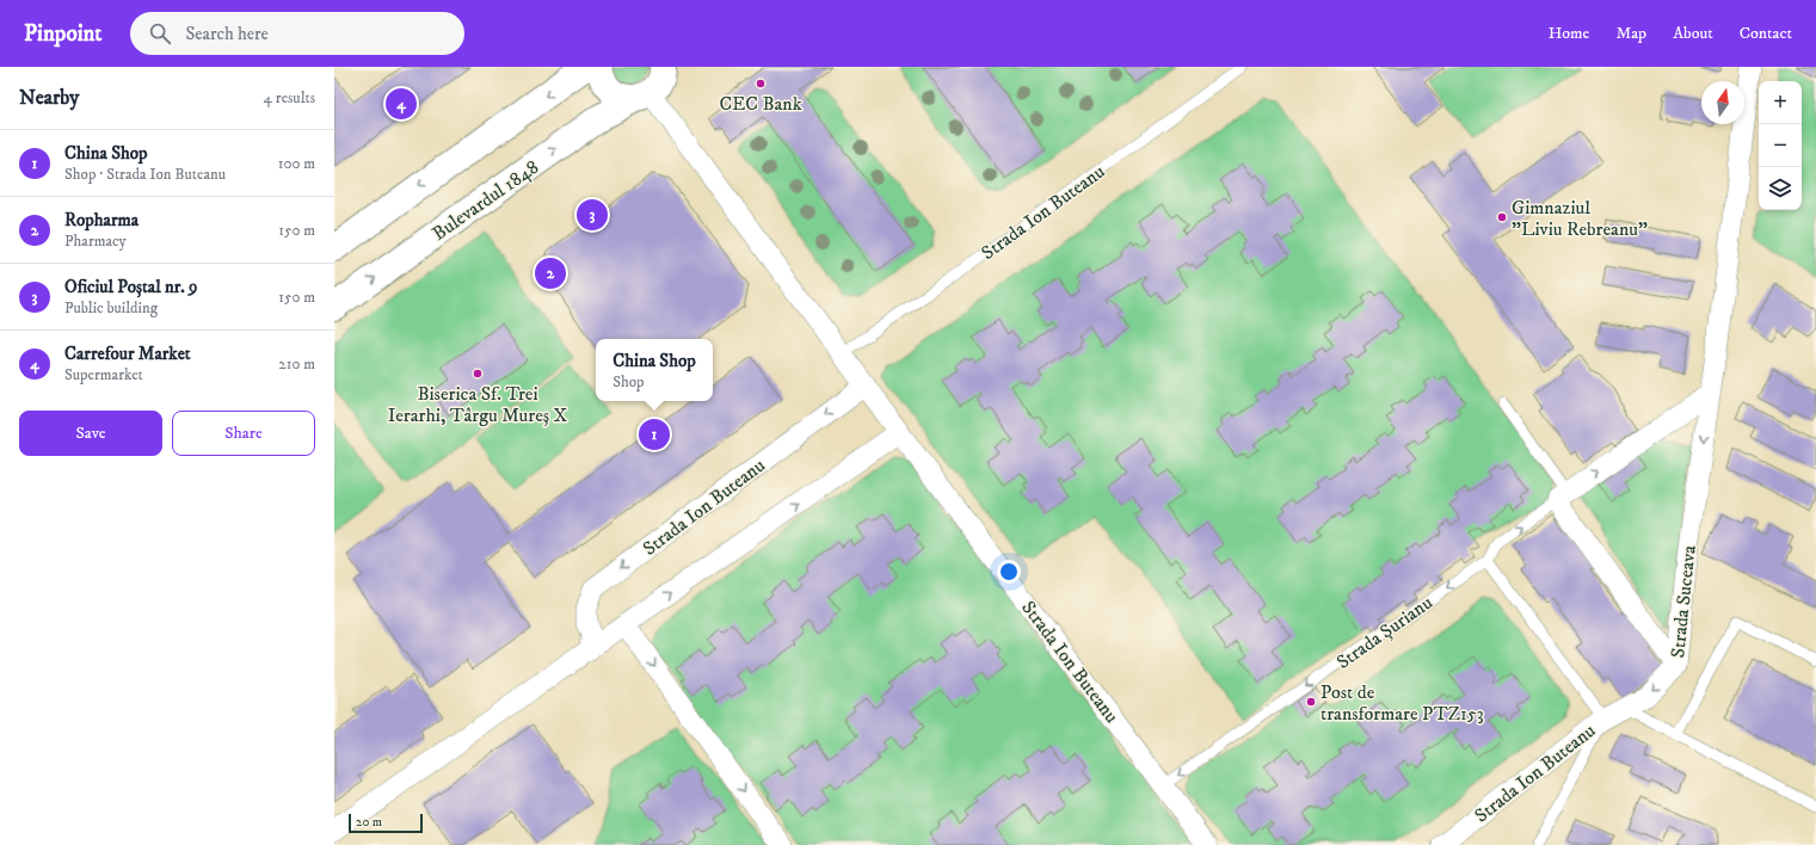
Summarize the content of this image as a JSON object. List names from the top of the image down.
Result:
{
  "streets": {
    "street": ["Bulevardul 1848", "Strada Ion Buteanu", "Strada Suceava"],
    "lane": ["Strada Șurianu"]
  },
  "crossings": [
    ["Bulevardul 1848", "Strada Ion Buteanu"],
    ["Strada Ion Buteanu", "Strada Suceava"],
    ["Strada Ion Buteanu", "Strada Șurianu"]
  ],
  "one_way": ["Strada Suceava", "Strada Șurianu"],
  "places": [
    "CEC Bank",
    "Gimnaziul \"Liviu Rebreanu\"",
    "Biserica Sf. Trei Ierarhi, Târgu Mureș X",
    "Post de transformare PTZ153"
  ],
  "scale_bar": "20 m",
  "north": "top",
  "page": {
    "header": "Pinpoint",
    "search": "Search here",
    "nav": [
      "Home",
      "Map",
      "About",
      "Contact"
    ],
    "heading": ["Nearby", "4 results"],
    "map_buttons": ["+", "−"],
    "pins": [
      "4",
      "3",
      "2",
      "1"
    ],
    "list": [
      {
        "mark": "1",
        "name": "China Shop",
        "note": "Shop · Strada Ion Buteanu",
        "value": "100 m"
      },
      {
        "mark": "2",
        "name": "Ropharma",
        "note": "Pharmacy",
        "value": "150 m"
      },
      {
        "mark": "3",
        "name": "Oficiul Poștal nr. 9",
        "note": "Public building",
        "value": "150 m"
      },
      {
        "mark": "4",
        "name": "Carrefour Market",
        "note": "Supermarket",
        "value": "210 m"
      }
    ],
    "popup": ["China Shop", "Shop"],
    "buttons": ["Save", "Share"],
    "scale": "20 m"
  }
}
